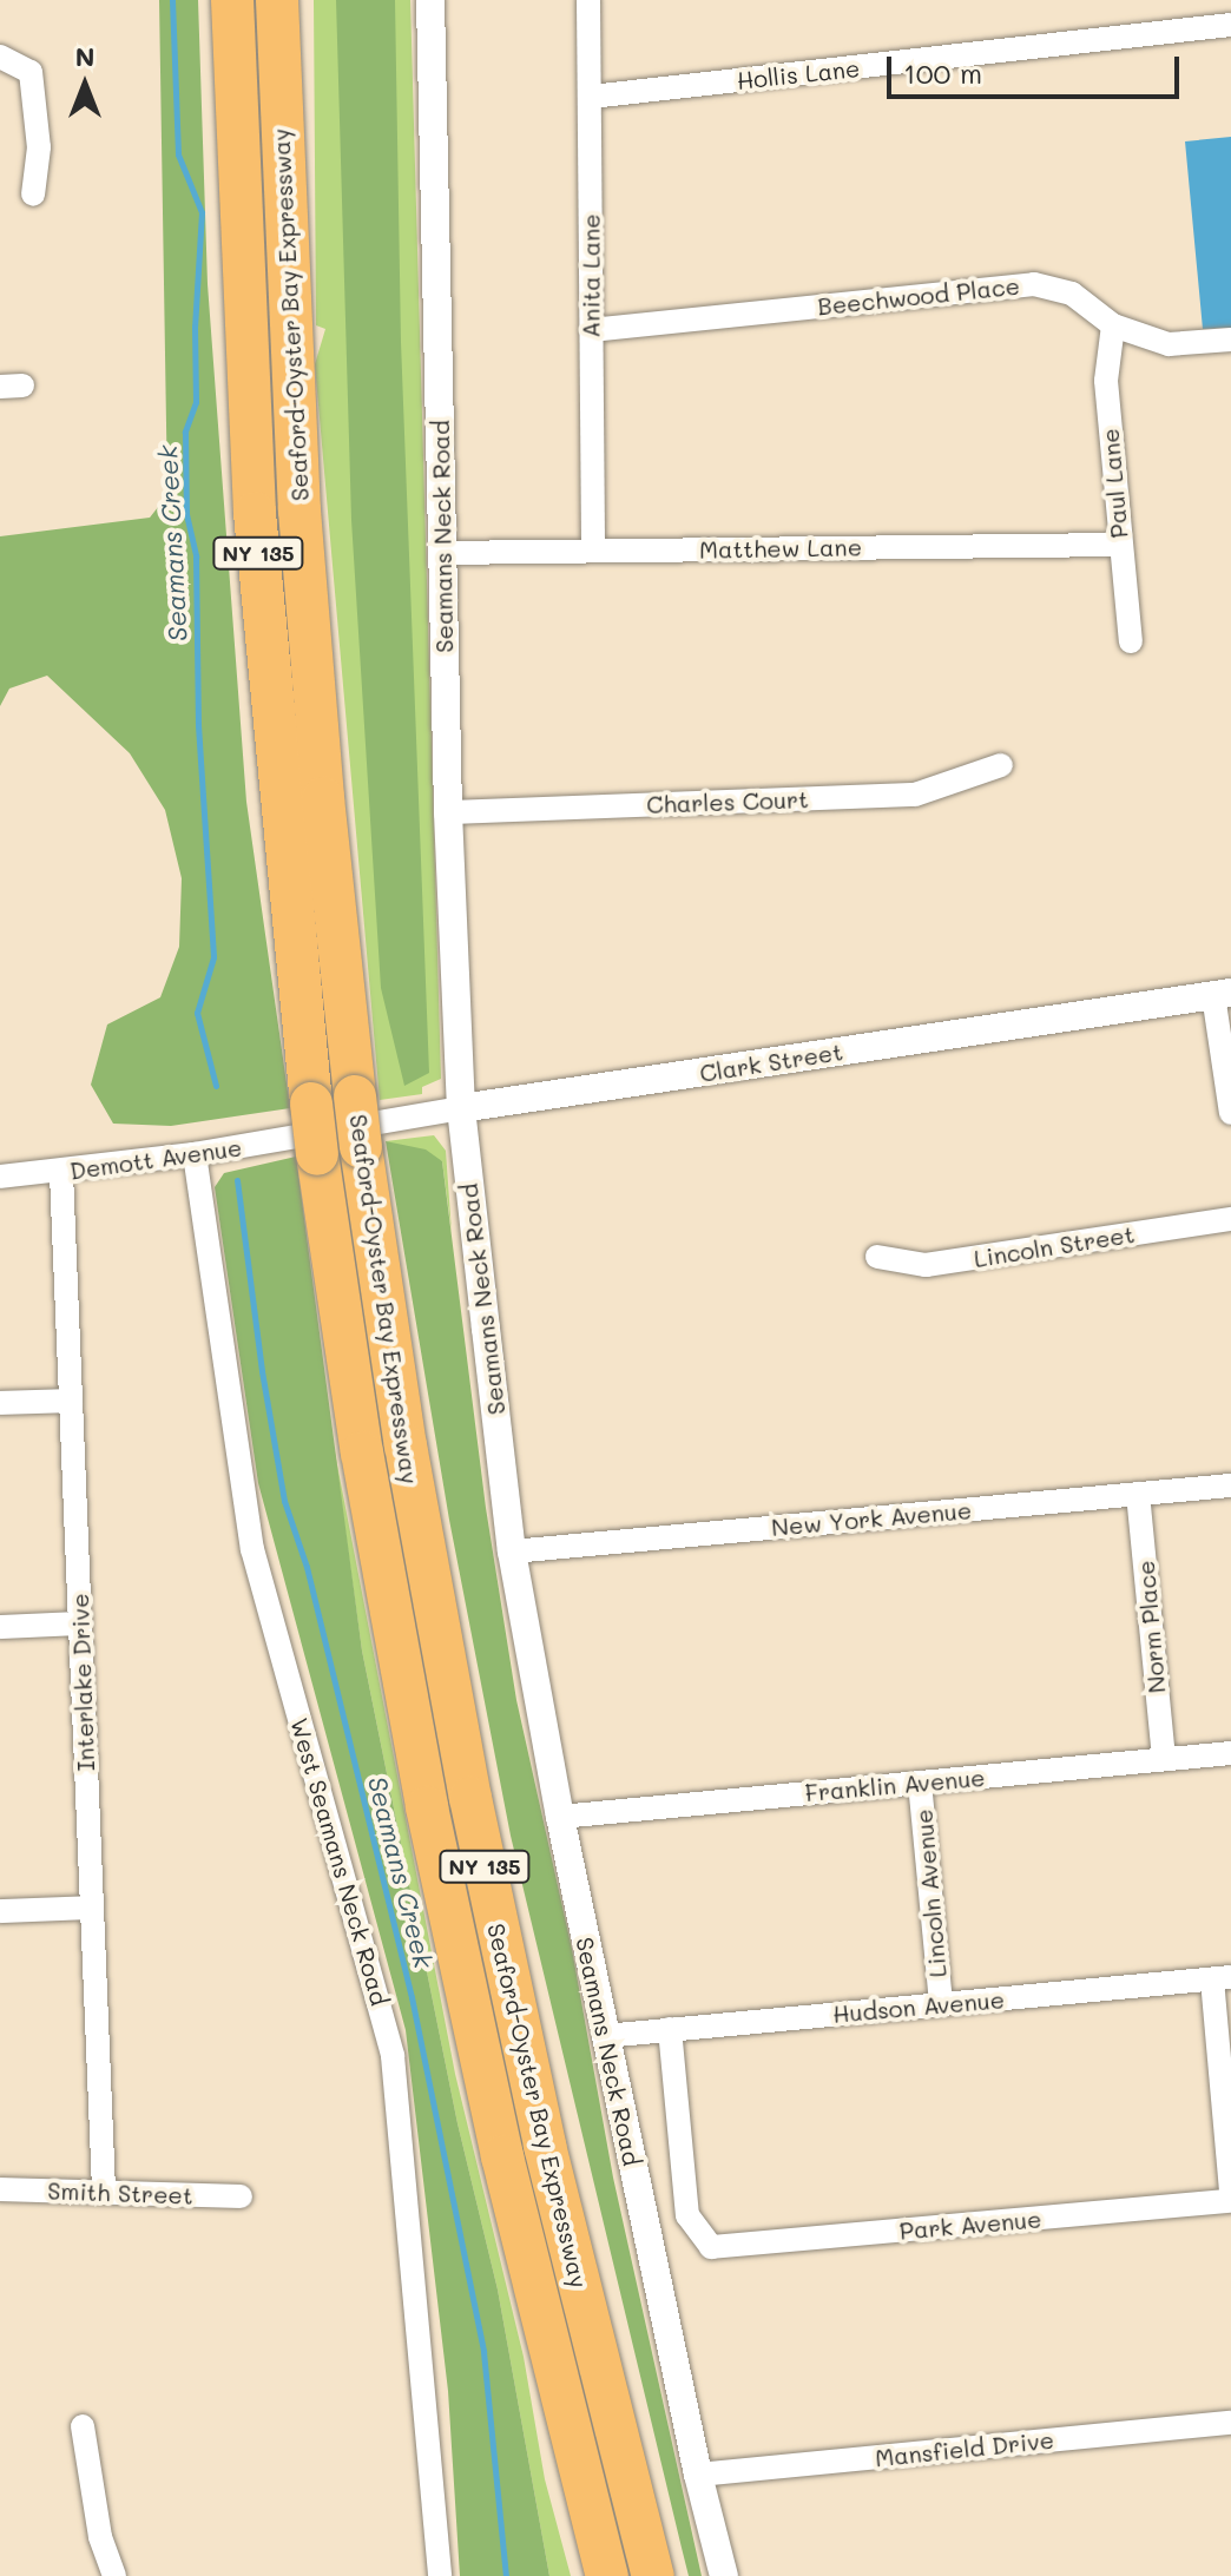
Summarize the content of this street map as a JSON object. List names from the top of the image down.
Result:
{
  "streets": {
    "highway": ["Seaford-Oyster Bay Expressway", "NY 135"],
    "street": [
      "Hollis Lane",
      "Anita Lane",
      "Beechwood Place",
      "Paul Lane",
      "Seamans Neck Road",
      "Matthew Lane",
      "Charles Court",
      "Clark Street",
      "Demott Avenue",
      "Lincoln Street",
      "New York Avenue",
      "Norm Place",
      "Interlake Drive",
      "Franklin Avenue",
      "West Seamans Neck Road",
      "Lincoln Avenue",
      "Hudson Avenue",
      "Smith Street",
      "Park Avenue",
      "Mansfield Drive"
    ]
  },
  "crossings": [
    ["Hollis Lane", "Anita Lane"],
    ["Anita Lane", "Beechwood Place"],
    ["Anita Lane", "Matthew Lane"],
    ["Beechwood Place", "Paul Lane"],
    ["Seaford-Oyster Bay Expressway", "Clark Street"],
    ["Seaford-Oyster Bay Expressway", "Demott Avenue"],
    ["Paul Lane", "Matthew Lane"],
    ["Seamans Neck Road", "Matthew Lane"],
    ["Seamans Neck Road", "Charles Court"],
    ["Seamans Neck Road", "Clark Street"],
    ["Seamans Neck Road", "New York Avenue"],
    ["Seamans Neck Road", "Franklin Avenue"],
    ["Seamans Neck Road", "Hudson Avenue"],
    ["Seamans Neck Road", "Mansfield Drive"],
    ["Clark Street", "Demott Avenue"],
    ["Demott Avenue", "Interlake Drive"],
    ["Demott Avenue", "West Seamans Neck Road"],
    ["New York Avenue", "Norm Place"],
    ["Norm Place", "Franklin Avenue"],
    ["Interlake Drive", "Smith Street"],
    ["Franklin Avenue", "Lincoln Avenue"],
    ["Lincoln Avenue", "Hudson Avenue"],
    ["Hudson Avenue", "Park Avenue"]
  ],
  "water": ["Seamans Creek"],
  "scale_bar": "100 m",
  "north": "top"
}
